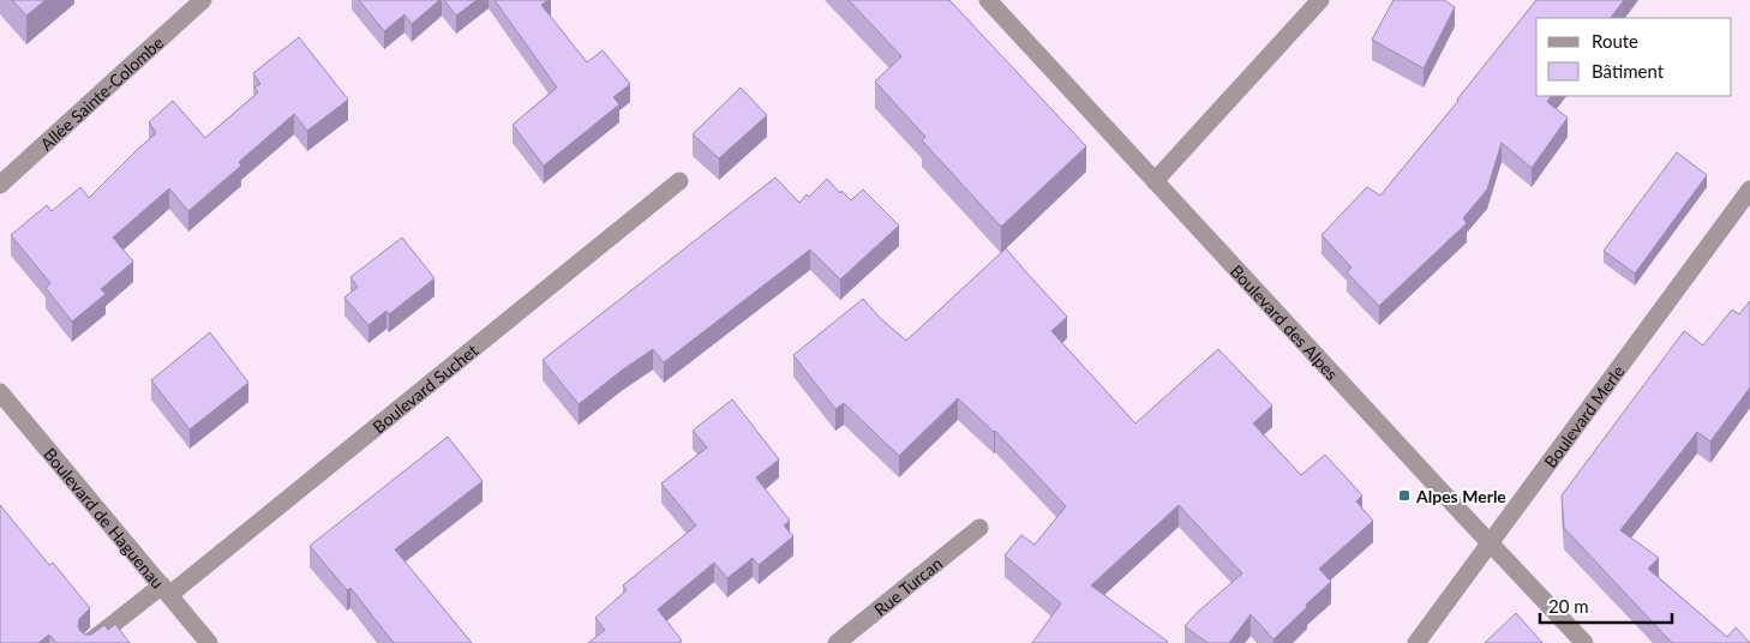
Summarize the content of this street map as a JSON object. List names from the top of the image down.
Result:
{
  "streets": {
    "street": [
      "Allée Sainte-Colombe",
      "Boulevard des Alpes",
      "Boulevard Suchet",
      "Boulevard Merle",
      "Boulevard de Haguenau",
      "Rue Turcan"
    ]
  },
  "crossings": [
    ["Boulevard des Alpes", "Boulevard Merle"],
    ["Boulevard Suchet", "Boulevard de Haguenau"]
  ],
  "places": {
    "transit": ["Alpes Merle"]
  },
  "legend": ["Route", "Bâtiment"],
  "scale_bar": "20 m"
}
